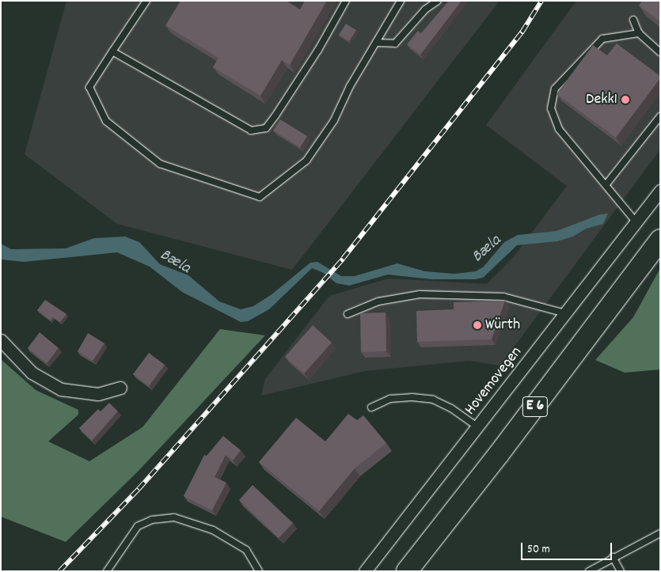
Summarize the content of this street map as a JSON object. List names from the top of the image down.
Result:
{
  "streets": {
    "highway": ["E 6"],
    "street": ["Hovemovegen"]
  },
  "water": ["Bæla"],
  "places": ["Dekk1", "Würth"],
  "scale_bar": "50 m"
}
